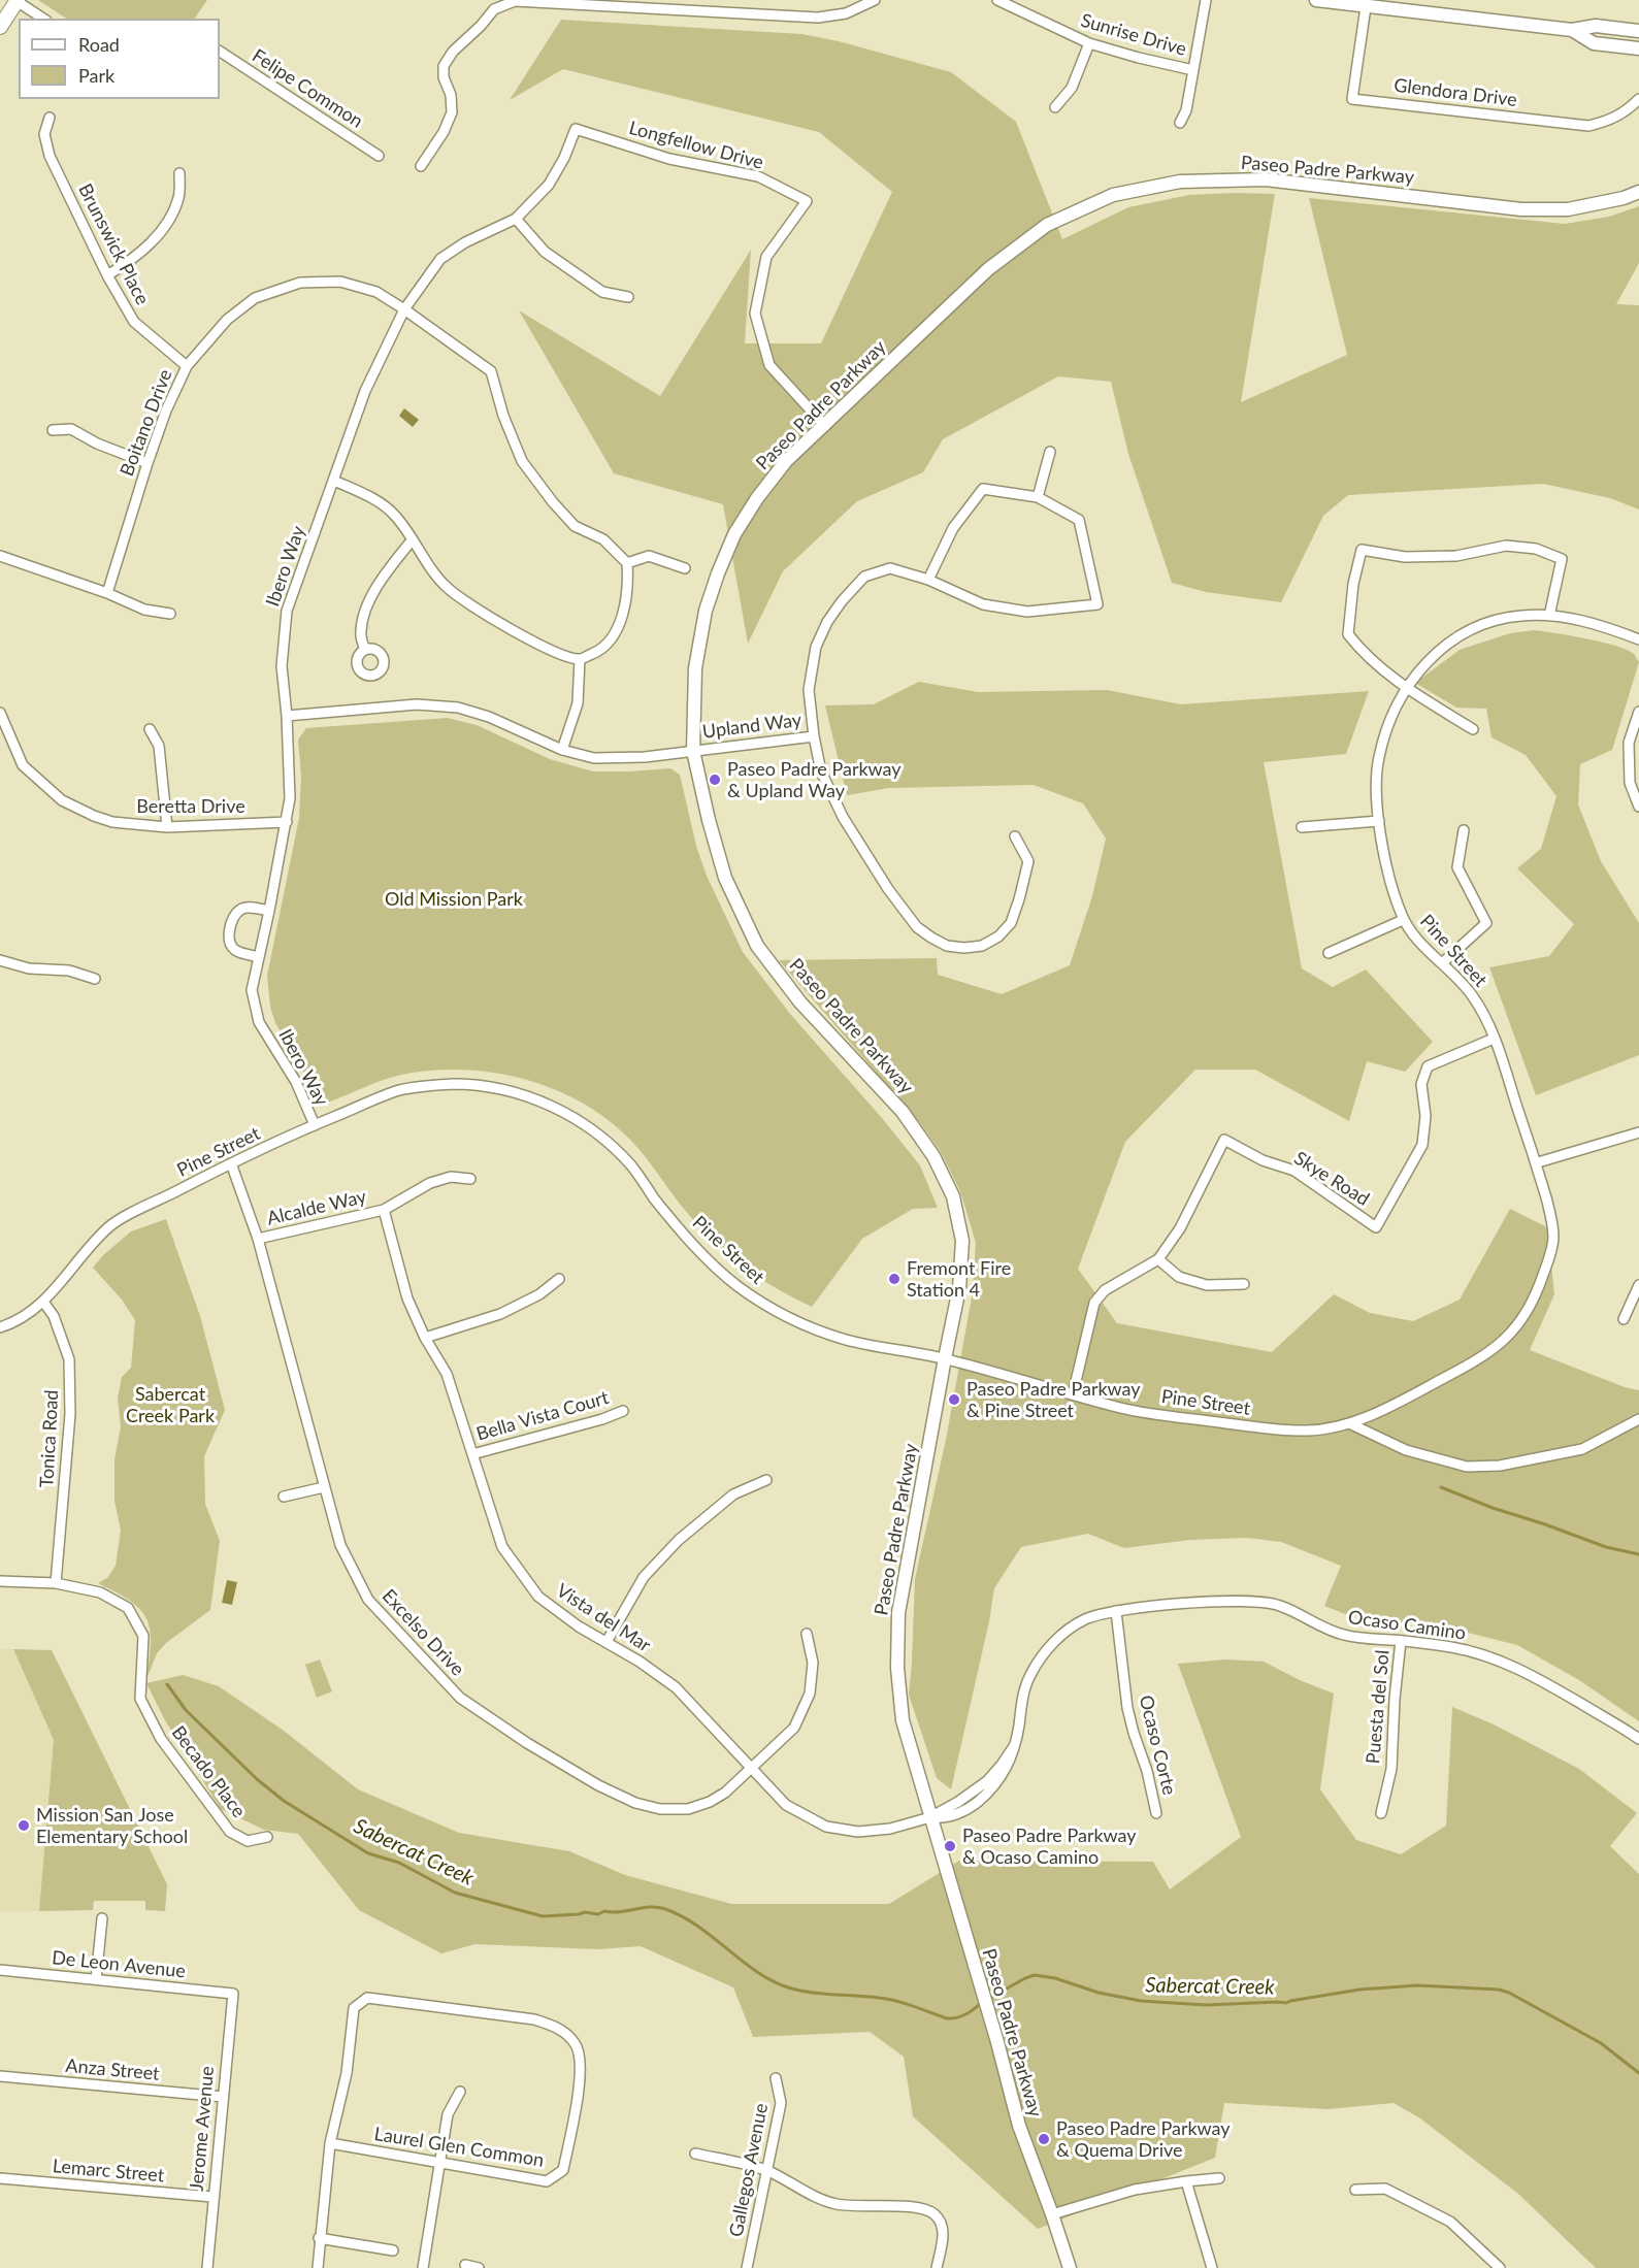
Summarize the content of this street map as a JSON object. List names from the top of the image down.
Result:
{
  "streets": {
    "main road": ["Paseo Padre Parkway"],
    "street": [
      "Sunrise Drive",
      "Felipe Common",
      "Glendora Drive",
      "Longfellow Drive",
      "Brunswick Place",
      "Boitano Drive",
      "Ibero Way",
      "Upland Way",
      "Beretta Drive",
      "Pine Street",
      "Skye Road",
      "Alcalde Way",
      "Bella Vista Court",
      "Tonica Road",
      "Vista del Mar",
      "Ocaso Camino",
      "Excelso Drive",
      "Puesta del Sol",
      "Ocaso Corte",
      "Becado Place",
      "De Leon Avenue",
      "Anza Street",
      "Jerome Avenue",
      "Laurel Glen Common",
      "Gallegos Avenue",
      "Lemarc Street"
    ]
  },
  "crossings": [
    ["Longfellow Drive", "Paseo Padre Parkway"],
    ["Longfellow Drive", "Ibero Way"],
    ["Paseo Padre Parkway", "Upland Way"],
    ["Paseo Padre Parkway", "Pine Street"],
    ["Paseo Padre Parkway", "Vista del Mar"],
    ["Paseo Padre Parkway", "Ocaso Camino"],
    ["Brunswick Place", "Boitano Drive"],
    ["Boitano Drive", "Ibero Way"],
    ["Ibero Way", "Upland Way"],
    ["Ibero Way", "Beretta Drive"],
    ["Ibero Way", "Pine Street"],
    ["Pine Street", "Skye Road"],
    ["Pine Street", "Tonica Road"],
    ["Pine Street", "Excelso Drive"],
    ["Alcalde Way", "Vista del Mar"],
    ["Alcalde Way", "Excelso Drive"],
    ["Bella Vista Court", "Vista del Mar"],
    ["Tonica Road", "Becado Place"],
    ["Vista del Mar", "Ocaso Camino"],
    ["Vista del Mar", "Excelso Drive"],
    ["Ocaso Camino", "Puesta del Sol"],
    ["Ocaso Camino", "Ocaso Corte"],
    ["De Leon Avenue", "Jerome Avenue"],
    ["Anza Street", "Jerome Avenue"],
    ["Jerome Avenue", "Lemarc Street"]
  ],
  "water": ["Sabercat Creek"],
  "parks": ["Old Mission Park", "Sabercat Creek Park"],
  "places": [
    "Paseo Padre Parkway & Upland Way",
    "Fremont Fire Station 4",
    "Paseo Padre Parkway & Pine Street",
    "Mission San Jose Elementary School",
    "Paseo Padre Parkway & Ocaso Camino",
    "Paseo Padre Parkway & Quema Drive"
  ],
  "legend": ["Road", "Park"]
}
